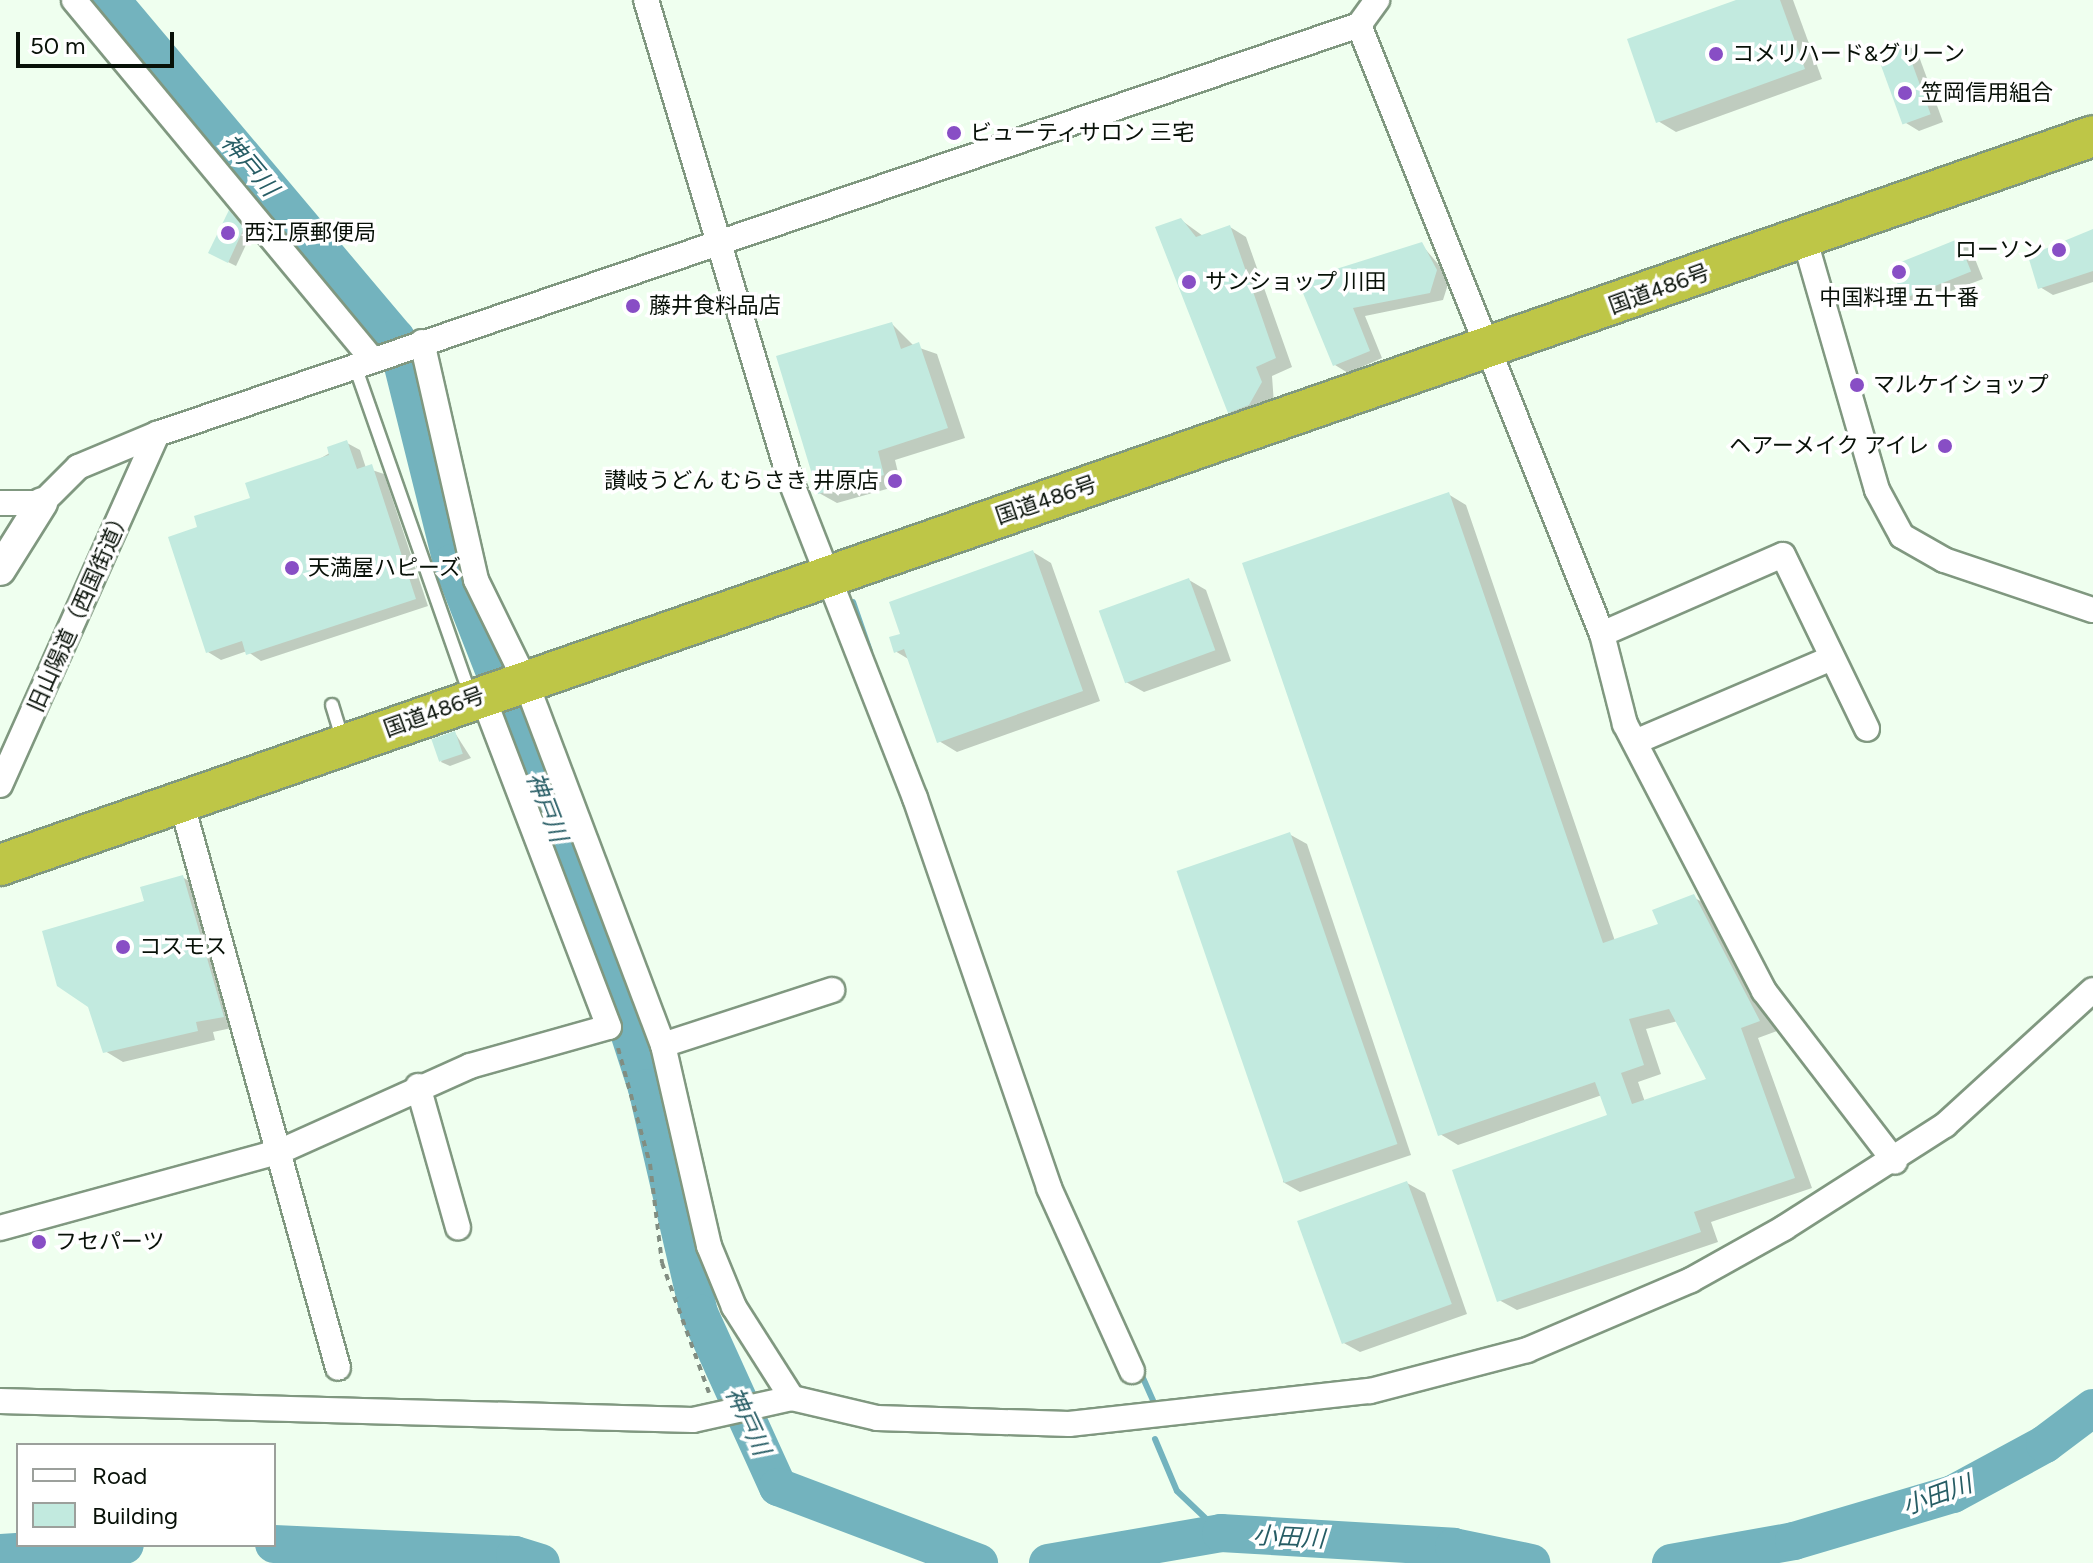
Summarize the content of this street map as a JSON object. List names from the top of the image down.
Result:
{
  "streets": {
    "highway": ["国道486号"],
    "street": ["旧山陽道（西国街道）"]
  },
  "water": ["神戸川", "小田川"],
  "places": [
    "コメリハード&グリーン",
    "笠岡信用組合",
    "ビューティサロン 三宅",
    "西江原郵便局",
    "ローソン",
    "中国料理 五十番",
    "サンショップ 川田",
    "藤井食料品店",
    "マルケイショップ",
    "ヘアーメイク アイレ",
    "讃岐うどん むらさき 井原店",
    "天満屋ハピーズ",
    "コスモス",
    "フセパーツ"
  ],
  "legend": ["Road", "Building"],
  "scale_bar": "50 m"
}
